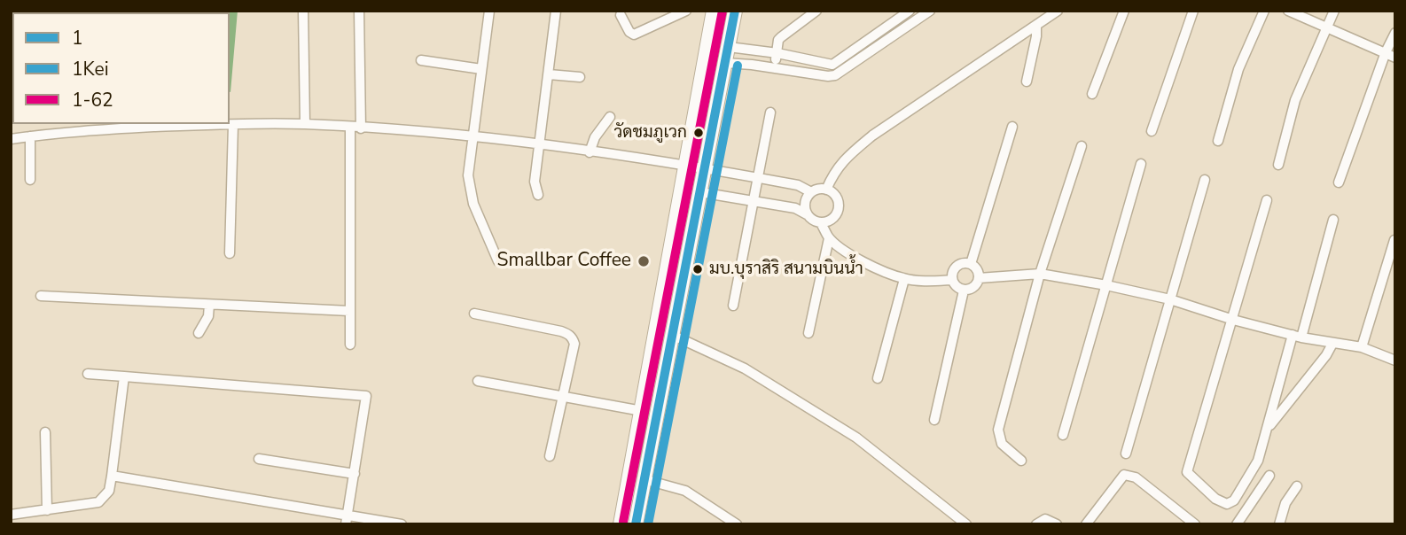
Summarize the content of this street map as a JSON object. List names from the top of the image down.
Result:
{
  "places": ["วัดชมภูเวก", "Smallbar Coffee", "มบ.บุราสิริ สนามบินน้ำ"],
  "lines": ["transit line 1", "transit line 1-62", "transit line 1Kei"],
  "legend": ["1", "1Kei", "1-62"]
}
